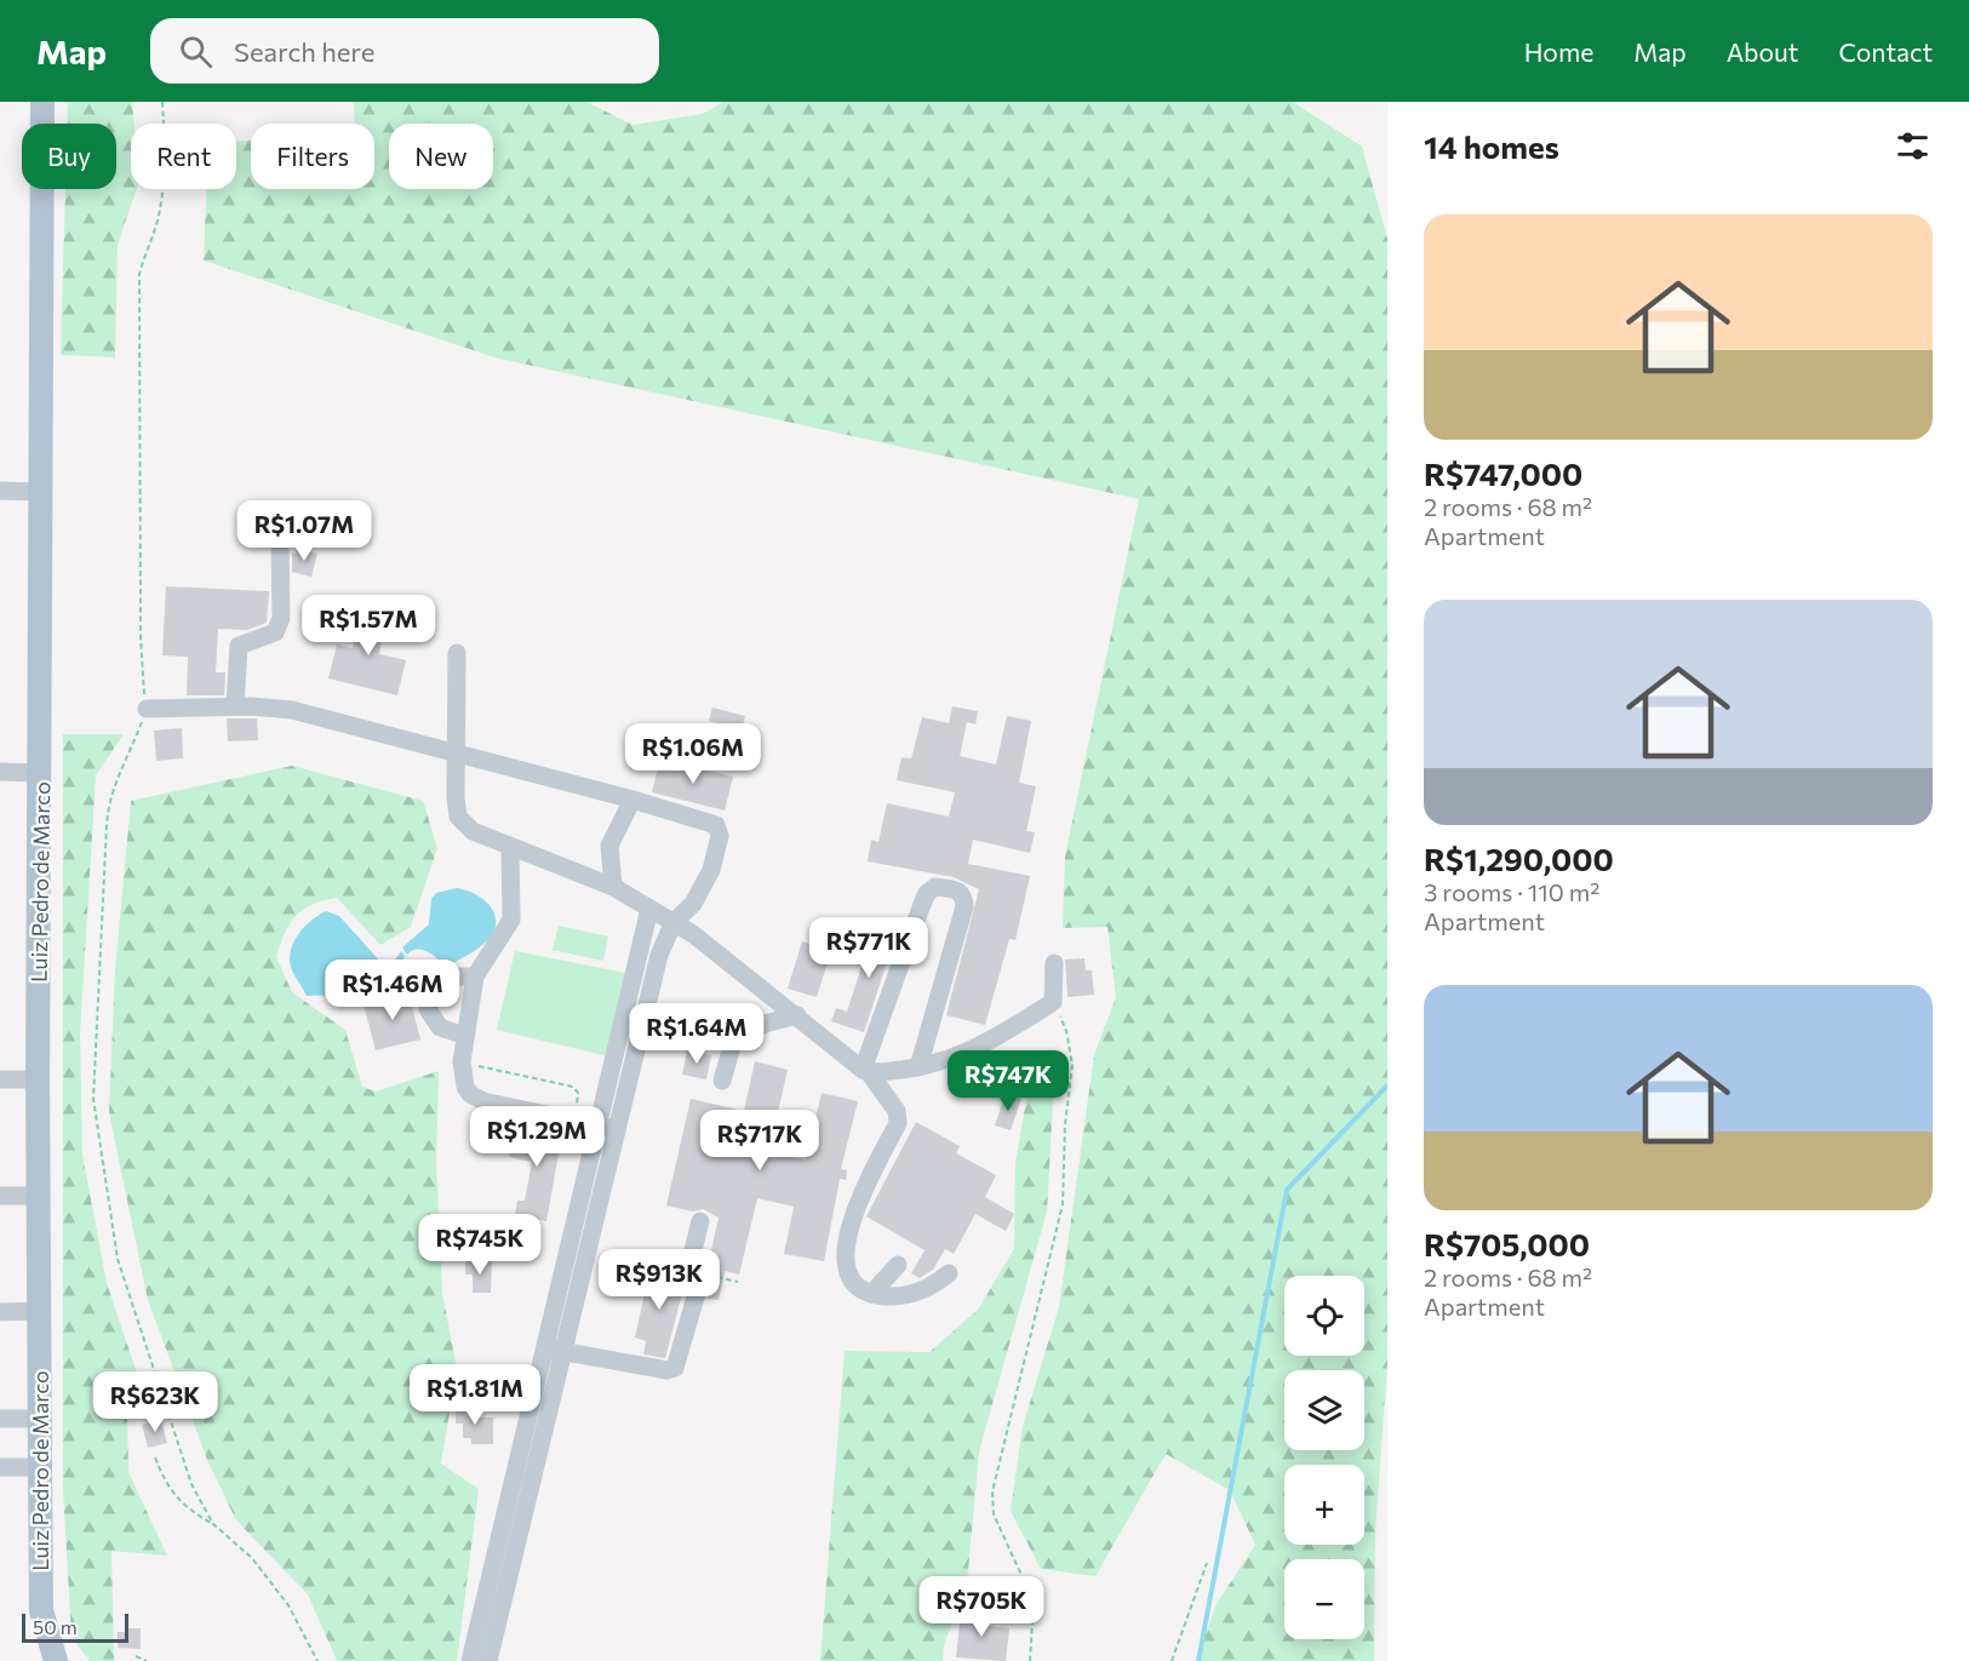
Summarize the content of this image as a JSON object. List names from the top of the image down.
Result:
{
  "streets": {
    "main road": ["Luiz Pedro de Marco"]
  },
  "scale_bar": "50 m",
  "page": {
    "header": "Map",
    "search": "Search here",
    "nav": [
      "Home",
      "Map",
      "About",
      "Contact"
    ],
    "heading": "14 homes",
    "chip": [
      "Buy",
      "Rent",
      "Filters",
      "New"
    ],
    "list": [
      {
        "name": "R$747,000",
        "note": "2 rooms · 68 m² · Apartment"
      },
      {
        "name": "R$1,290,000",
        "note": "3 rooms · 110 m² · Apartment"
      },
      {
        "name": "R$705,000",
        "note": "2 rooms · 68 m² · Apartment"
      }
    ],
    "price": [
      "R$1.07M",
      "R$1.57M",
      "R$1.06M",
      "R$771K",
      "R$1.46M",
      "R$1.64M",
      "R$747K",
      "R$1.29M",
      "R$717K",
      "R$745K",
      "R$913K",
      "R$1.81M",
      "R$623K",
      "R$705K"
    ],
    "map_buttons": ["+", "−"],
    "scale": "50 m"
  }
}
